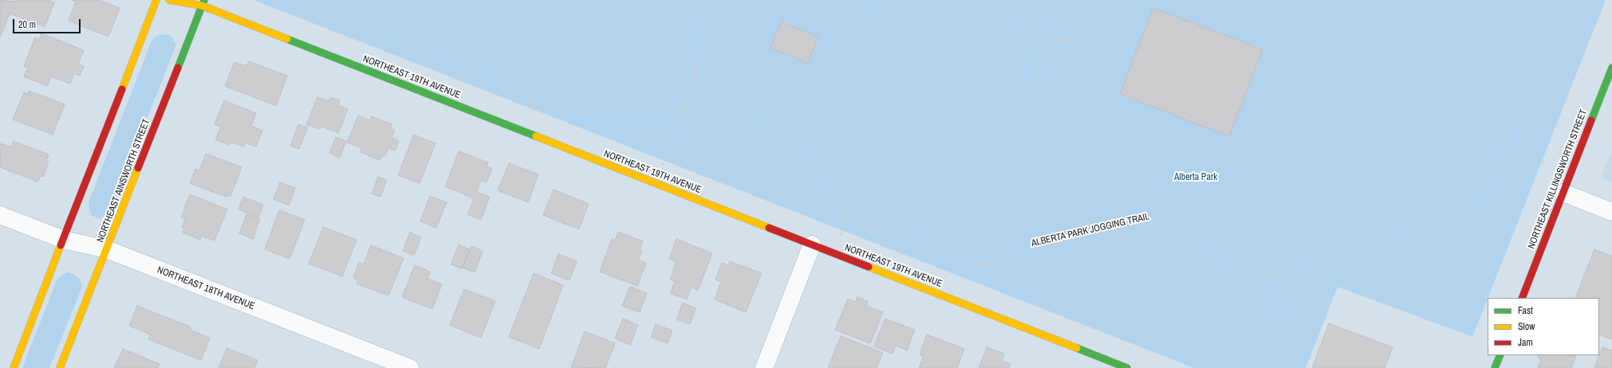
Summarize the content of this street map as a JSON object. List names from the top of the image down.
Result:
{
  "streets": {
    "street": [
      "NORTHEAST 19TH AVENUE",
      "NORTHEAST KILLINGSWORTH STREET",
      "NORTHEAST AINSWORTH STREET",
      "NORTHEAST 18TH AVENUE"
    ],
    "path": ["ALBERTA PARK JOGGING TRAIL"]
  },
  "crossings": [
    ["NORTHEAST 19TH AVENUE", "NORTHEAST AINSWORTH STREET"],
    ["NORTHEAST AINSWORTH STREET", "NORTHEAST 18TH AVENUE"]
  ],
  "parks": ["Alberta Park"],
  "legend": ["Fast", "Slow", "Jam"],
  "scale_bar": "20 m"
}
